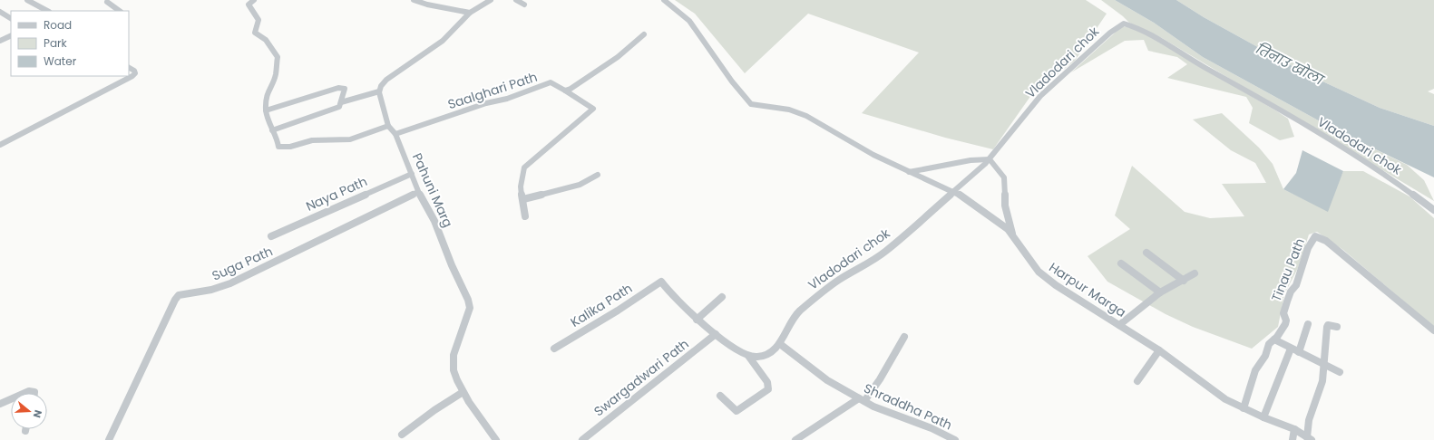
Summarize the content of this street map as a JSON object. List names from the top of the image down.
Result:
{
  "streets": {
    "street": [
      "Vladodari chok",
      "Saalghari Path",
      "Pahuni Marg",
      "Naya Path",
      "Suga Path",
      "Tinau Path",
      "Harpur Marga",
      "Kalika Path",
      "Swargadwari Path",
      "Shraddha Path"
    ]
  },
  "crossings": [
    ["Vladodari chok", "Harpur Marga"],
    ["Vladodari chok", "Shraddha Path"],
    ["Saalghari Path", "Pahuni Marg"],
    ["Pahuni Marg", "Naya Path"],
    ["Pahuni Marg", "Suga Path"],
    ["Tinau Path", "Harpur Marga"]
  ],
  "water": ["तिनाउ खोला"],
  "legend": ["Road", "Park", "Water"],
  "north": "right"
}
